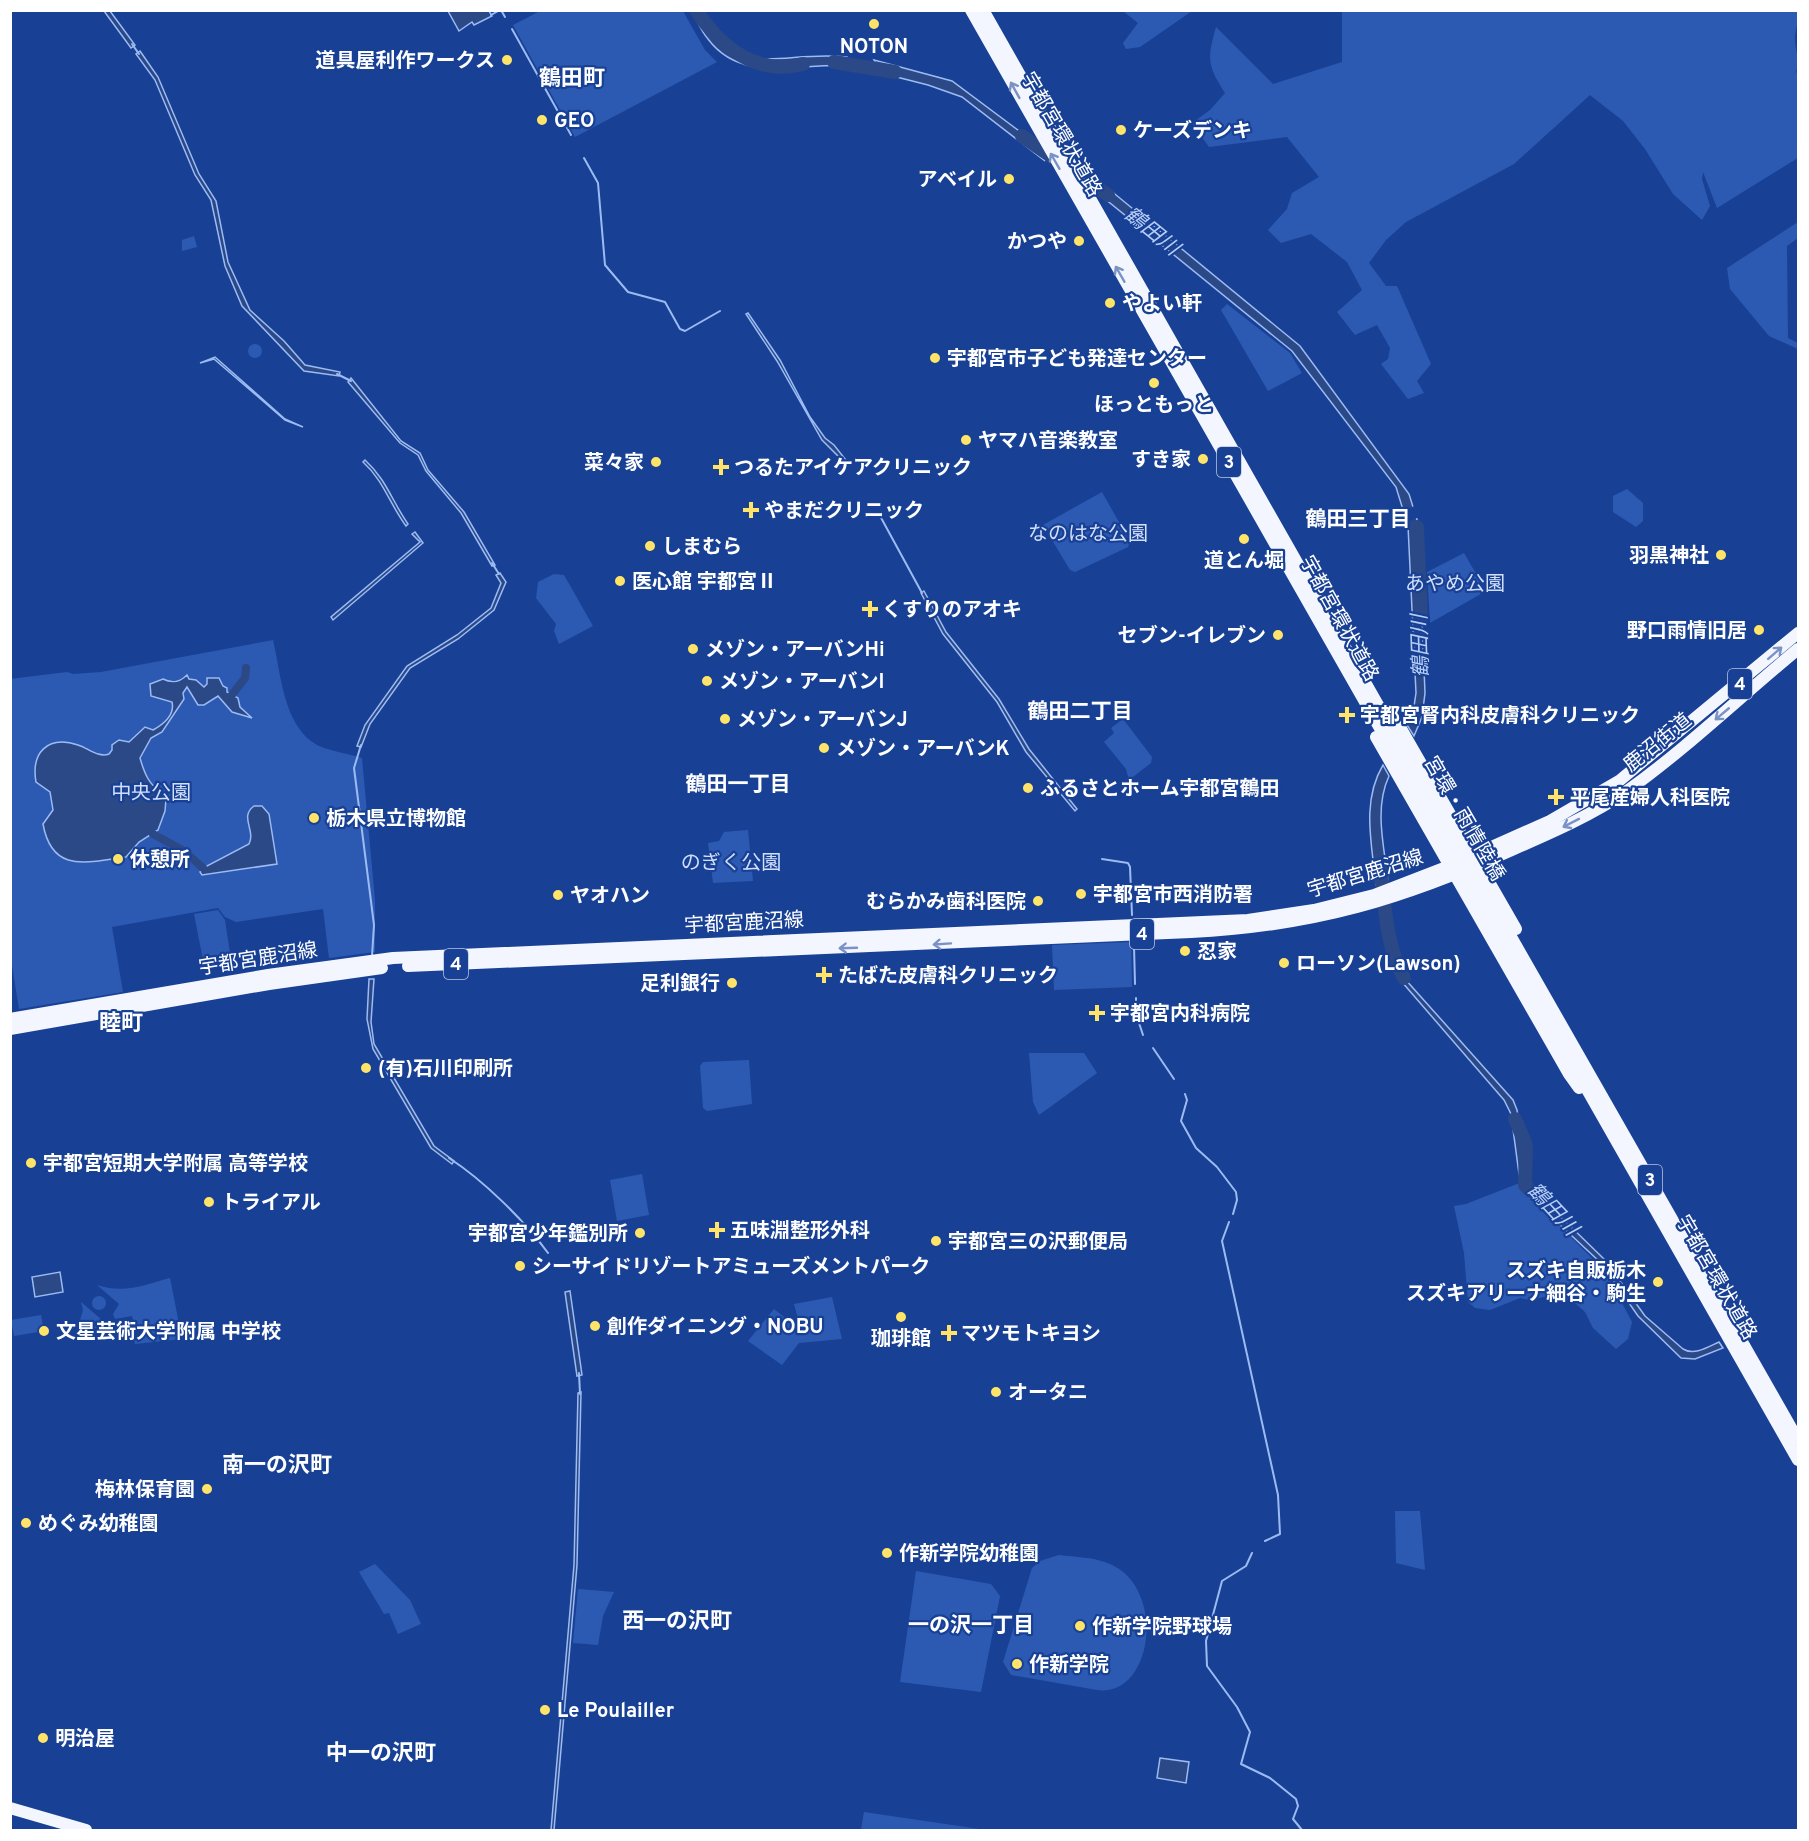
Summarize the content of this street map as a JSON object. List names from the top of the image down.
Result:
{
  "streets": {
    "main road": [
      "宇都宮環状道路",
      "3",
      "4",
      "鹿沼街道",
      "宮環・雨情陸橋",
      "宇都宮鹿沼線"
    ]
  },
  "crossings": [
    ["宇都宮環状道路", "3"],
    ["宇都宮環状道路", "宮環・雨情陸橋"],
    ["3", "鹿沼街道"],
    ["3", "宮環・雨情陸橋"],
    ["鹿沼街道", "宇都宮鹿沼線"]
  ],
  "districts": [
    "鶴田町",
    "鶴田三丁目",
    "鶴田二丁目",
    "鶴田一丁目",
    "睦町",
    "南一の沢町",
    "西一の沢町",
    "一の沢一丁目",
    "中一の沢町"
  ],
  "water": ["鶴田川"],
  "parks": [
    "なのはな公園",
    "あやめ公園",
    "中央公園",
    "のぎく公園"
  ],
  "places": {
    "other": [
      "NOTON",
      "道具屋利作ワークス",
      "GEO",
      "ケーズデンキ",
      "アベイル",
      "かつや",
      "やよい軒",
      "宇都宮市子ども発達センター",
      "ほっともっと",
      "ヤマハ音楽教室",
      "すき家",
      "菜々家",
      "道とん堀",
      "しまむら",
      "羽黒神社",
      "医心館 宇都宮Ⅱ",
      "野口雨情旧居",
      "セブン-イレブン",
      "メゾン・アーバンHi",
      "メゾン・アーバンI",
      "メゾン・アーバンJ",
      "メゾン・アーバンK",
      "ふるさとホーム宇都宮鶴田",
      "栃木県立博物館",
      "休憩所",
      "宇都宮市西消防署",
      "ヤオハン",
      "むらかみ歯科医院",
      "忍家",
      "ローソン(Lawson)",
      "足利銀行",
      "(有)石川印刷所",
      "宇都宮短期大学附属 高等学校",
      "トライアル",
      "宇都宮少年鑑別所",
      "宇都宮三の沢郵便局",
      "シーサイドリゾートアミューズメントパーク",
      "スズキ自販栃木 スズキアリーナ細谷・駒生",
      "珈琲館",
      "創作ダイニング・NOBU",
      "文星芸術大学附属 中学校",
      "オータニ",
      "梅林保育園",
      "めぐみ幼稚園",
      "作新学院幼稚園",
      "作新学院野球場",
      "作新学院",
      "Le Poulailler",
      "明治屋"
    ],
    "health": [
      "つるたアイケアクリニック",
      "やまだクリニック",
      "くすりのアオキ",
      "宇都宮腎内科皮膚科クリニック",
      "平尾産婦人科医院",
      "たばた皮膚科クリニック",
      "宇都宮内科病院",
      "五味淵整形外科",
      "マツモトキヨシ"
    ]
  }
}
